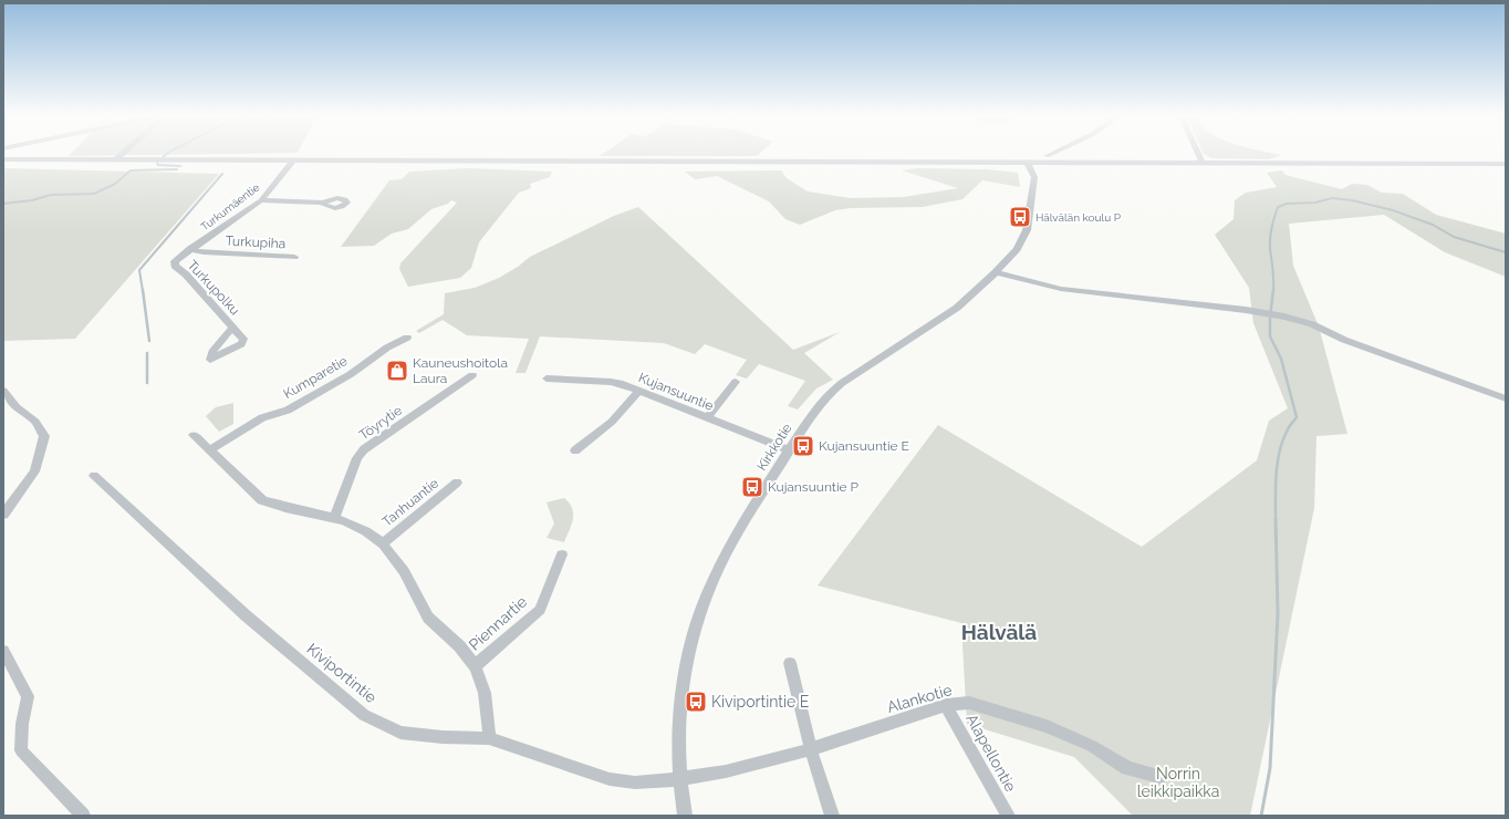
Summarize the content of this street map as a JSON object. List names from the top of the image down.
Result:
{
  "streets": {
    "street": [
      "Turkumäentie",
      "Turkupiha",
      "Turkupolku",
      "Kumparetie",
      "Kujansuuntie",
      "Töyrytie",
      "Kirkkotie",
      "Tanhuantie",
      "Piennartie",
      "Kiviportintie",
      "Alankotie",
      "Alapellontie"
    ]
  },
  "crossings": [
    ["Turkumäentie", "Turkupiha"],
    ["Turkumäentie", "Turkupolku"],
    ["Kujansuuntie", "Kirkkotie"],
    ["Kirkkotie", "Kiviportintie"],
    ["Kirkkotie", "Alankotie"],
    ["Kiviportintie", "Alankotie"],
    ["Alankotie", "Alapellontie"]
  ],
  "districts": ["Hälvälä"],
  "parks": ["Norrin leikkipaikka"],
  "places": {
    "bus stop": [
      "Hälvälän koulu P",
      "Kujansuuntie E",
      "Kujansuuntie P",
      "Kiviportintie E"
    ],
    "shop": ["Kauneushoitola Laura"]
  }
}
